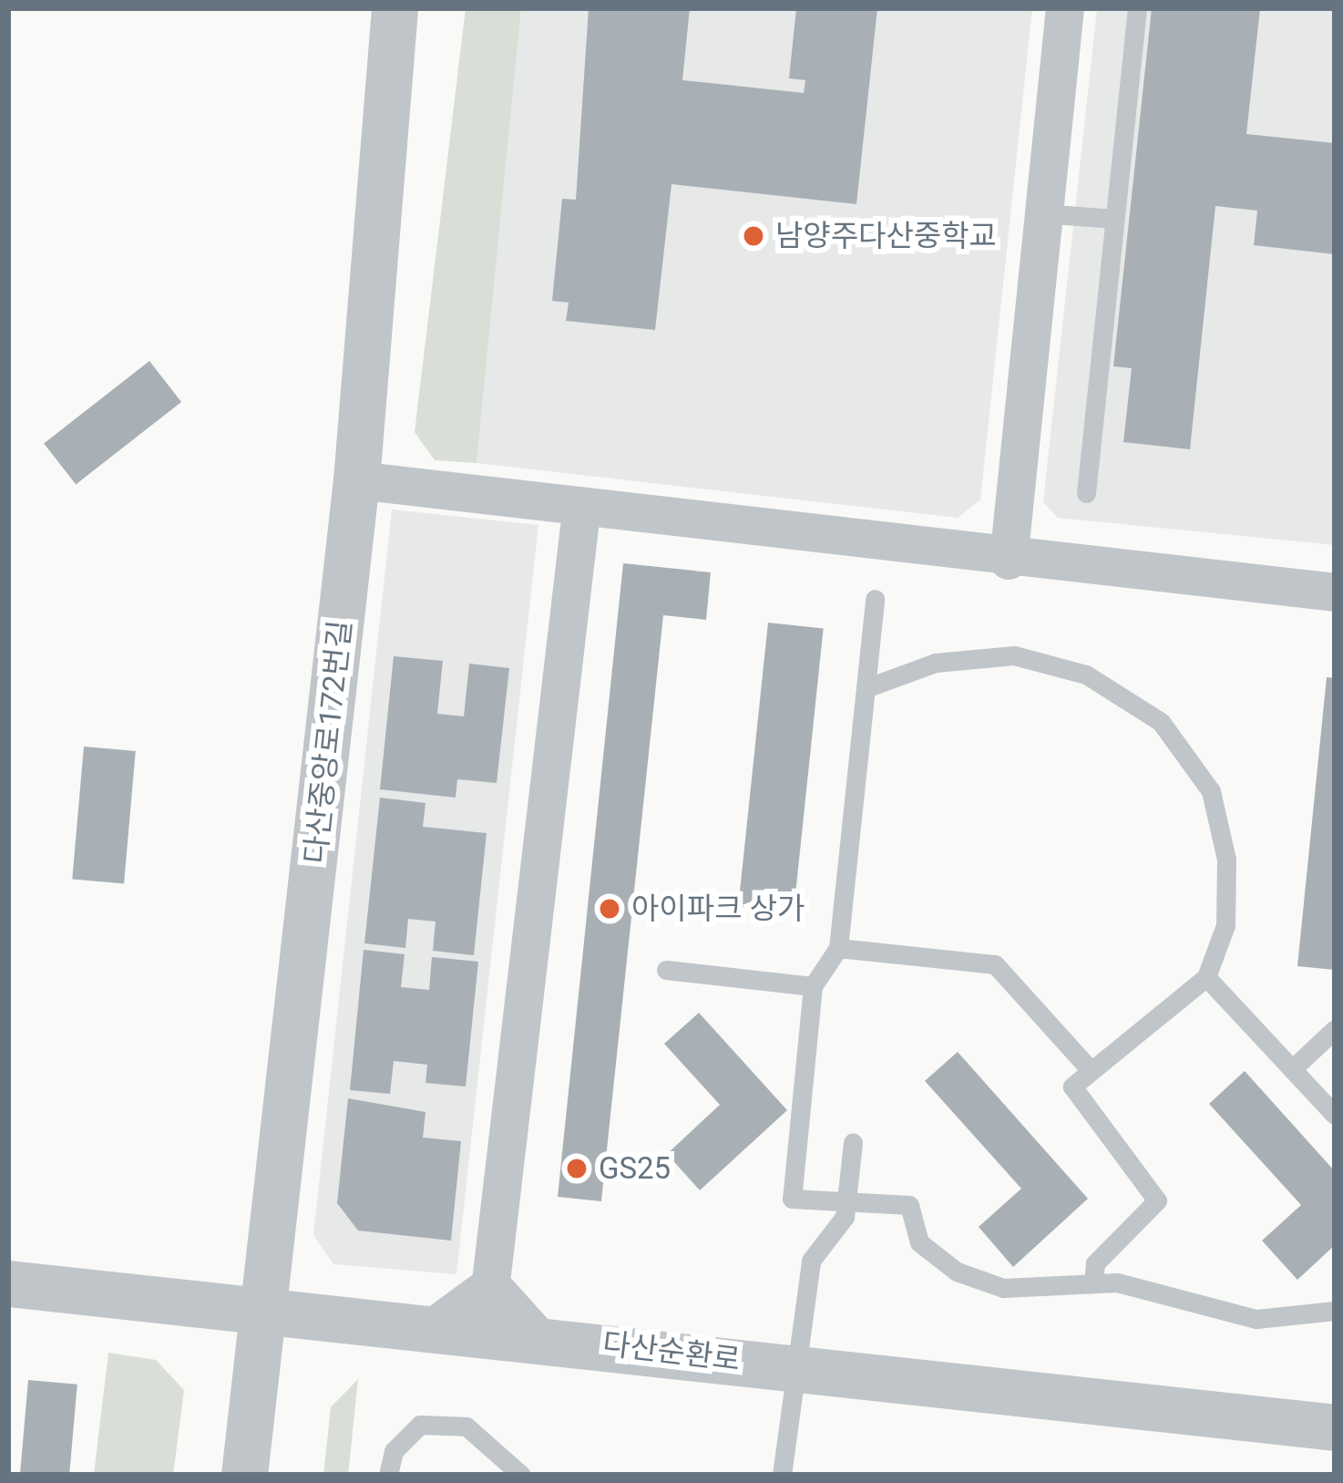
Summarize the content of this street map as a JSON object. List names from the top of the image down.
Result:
{
  "streets": {
    "street": ["다산중앙로172번길", "다산순환로"]
  },
  "crossings": [
    ["다산중앙로172번길", "다산순환로"]
  ],
  "places": ["남양주다산중학교", "아이파크 상가", "GS25"]
}
